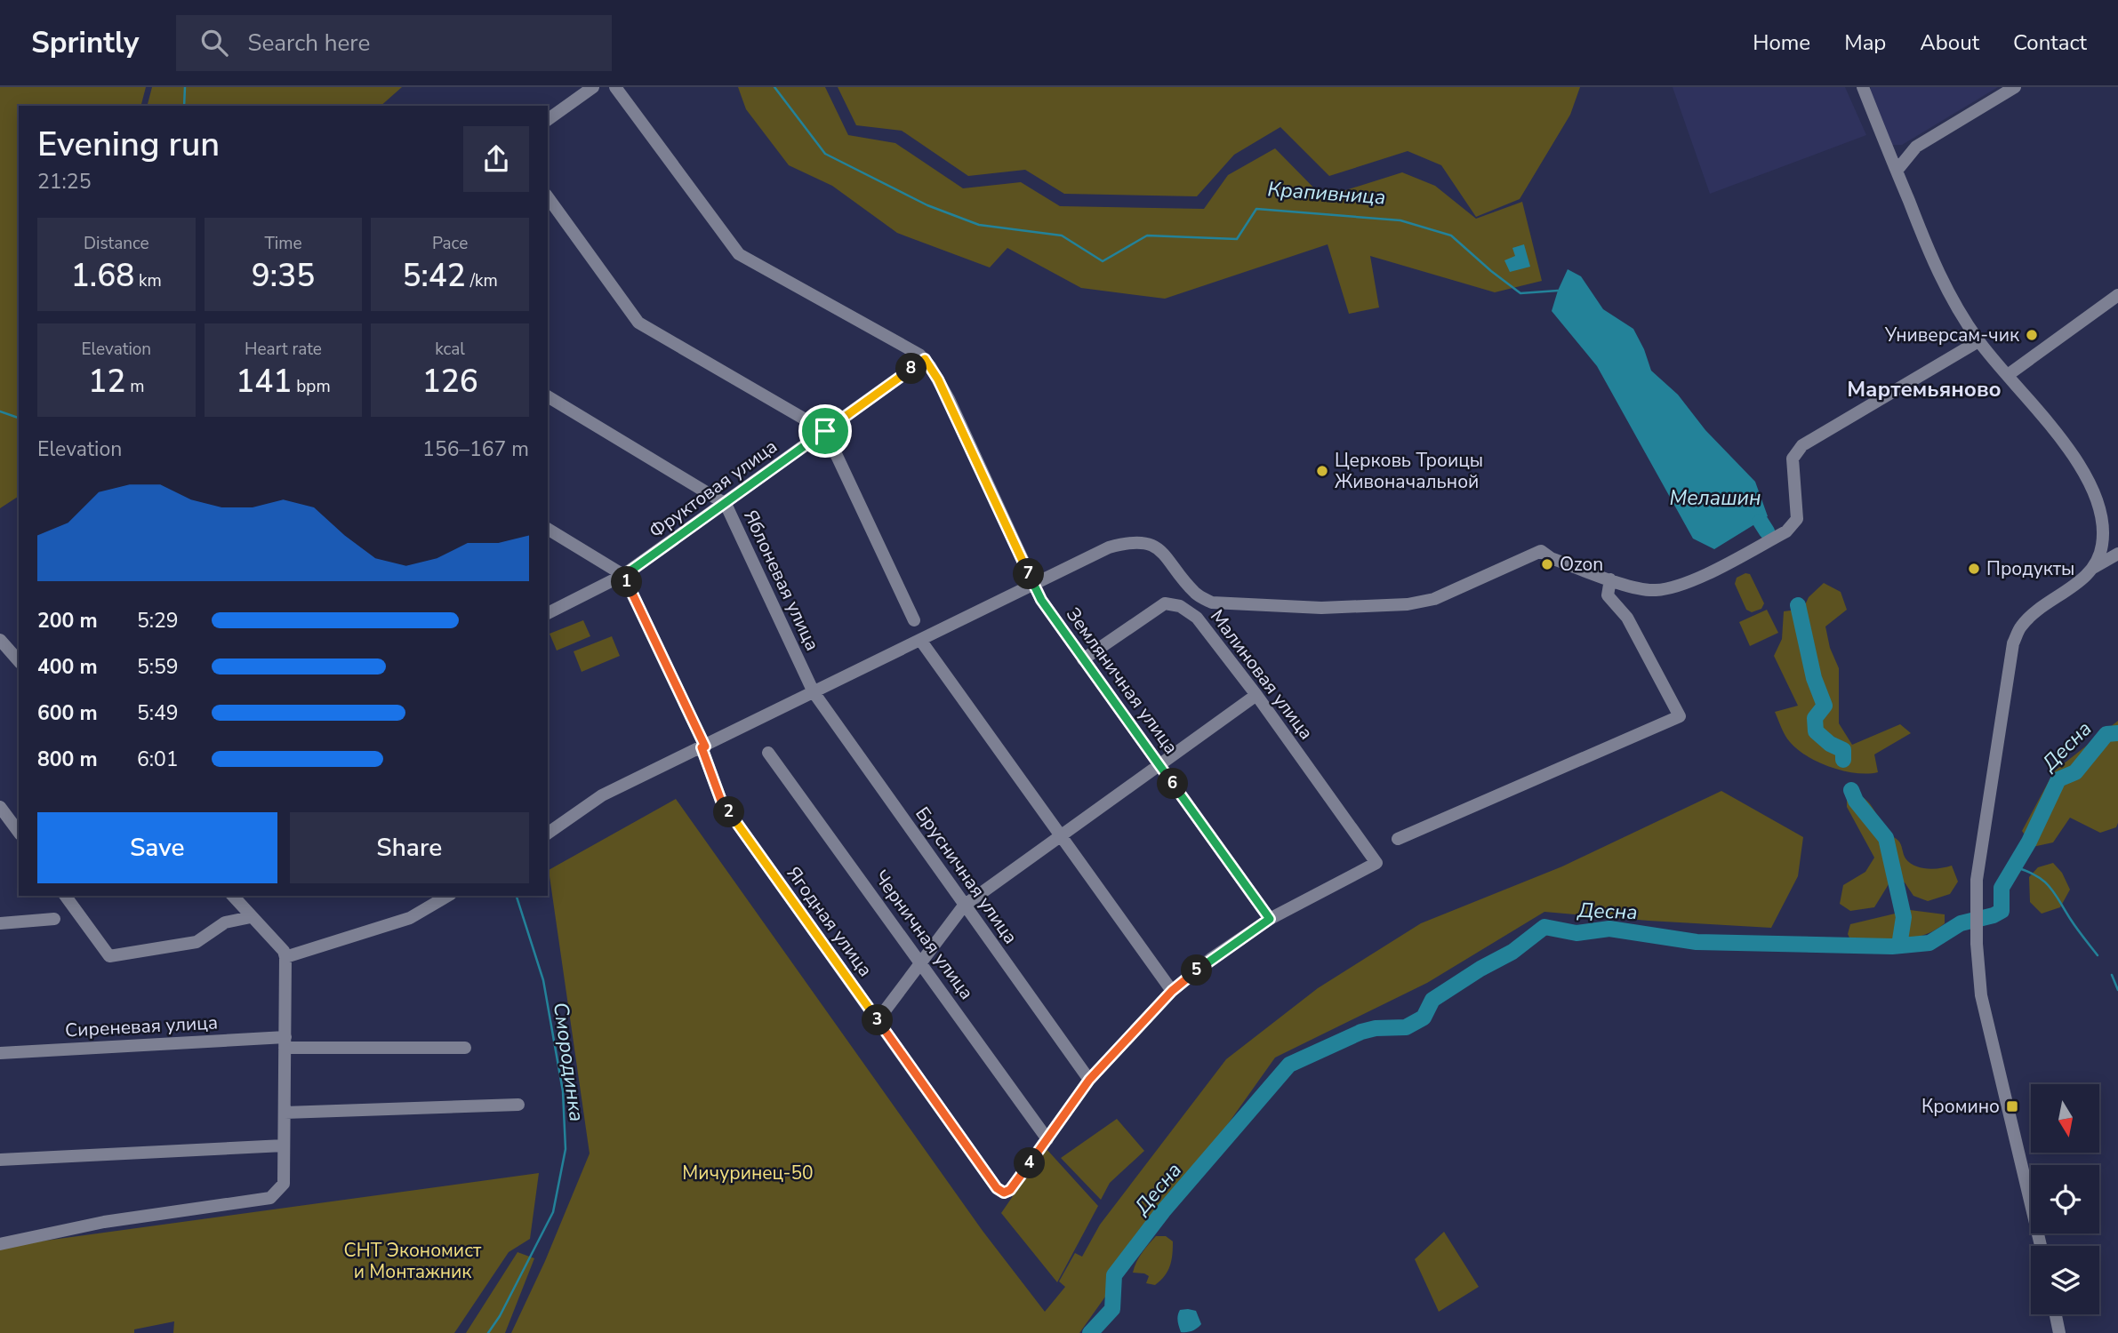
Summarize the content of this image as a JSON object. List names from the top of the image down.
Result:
{
  "streets": {
    "street": [
      "Фруктовая улица",
      "Яблоневая улица",
      "Малиновая улица",
      "Земляничная улица",
      "Брусничная улица",
      "Ягодная улица",
      "Черничная улица",
      "Сиреневая улица"
    ]
  },
  "crossings": [
    ["Фруктовая улица", "Яблоневая улица"],
    ["Фруктовая улица", "Ягодная улица"],
    ["Яблоневая улица", "Брусничная улица"],
    ["Малиновая улица", "Земляничная улица"],
    ["Ягодная улица", "Черничная улица"]
  ],
  "districts": ["Мартемьяново"],
  "water": [
    "Крапивница",
    "Мелашин",
    "Десна",
    "Смородинка"
  ],
  "parks": ["Мичуринец-50", "СНТ Экономист и Монтажник"],
  "places": {
    "other": [
      "Универсам-чик",
      "Церковь Троицы Живоначальной",
      "Ozon",
      "Продукты"
    ],
    "transit": ["Кромино"]
  },
  "north": "bottom",
  "page": {
    "header": "Sprintly",
    "search": "Search here",
    "nav": [
      "Home",
      "Map",
      "About",
      "Contact"
    ],
    "heading": ["Evening run", "21:25"],
    "stats": [
      ["Distance", "1.68 km"],
      ["Time", "9:35"],
      ["Pace", "5:42 /km"],
      ["Elevation", "12 m"],
      ["Heart rate", "141 bpm"],
      ["kcal", "126"]
    ],
    "pins": [
      "8",
      "7",
      "1",
      "6",
      "2",
      "5",
      "3",
      "4"
    ],
    "chart": ["Elevation", "156–167 m"],
    "list": [
      {
        "name": "200 m",
        "note": "5:29"
      },
      {
        "name": "400 m",
        "note": "5:59"
      },
      {
        "name": "600 m",
        "note": "5:49"
      },
      {
        "name": "800 m",
        "note": "6:01"
      }
    ],
    "buttons": ["Save", "Share"]
  }
}
